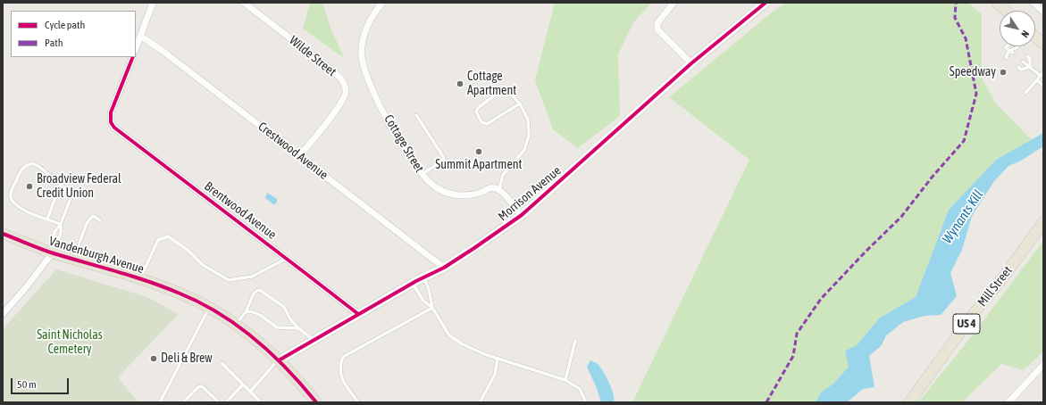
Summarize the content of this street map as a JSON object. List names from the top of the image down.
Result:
{
  "streets": {
    "main road": ["Vandenburgh Avenue", "Mill Street", "US 4"],
    "street": [
      "Wilde Street",
      "Cottage Street",
      "Crestwood Avenue",
      "Morrison Avenue",
      "Brentwood Avenue"
    ]
  },
  "crossings": [
    ["Wilde Street", "Crestwood Avenue"],
    ["Crestwood Avenue", "Morrison Avenue"],
    ["Morrison Avenue", "Brentwood Avenue"],
    ["Morrison Avenue", "Vandenburgh Avenue"]
  ],
  "water": ["Wynants Kill"],
  "parks": ["Saint Nicholas Cemetery"],
  "places": [
    "Speedway",
    "Cottage Apartment",
    "Summit Apartment",
    "Broadview Federal Credit Union",
    "Deli & Brew"
  ],
  "legend": ["Cycle path", "Path"],
  "scale_bar": "50 m",
  "north": "bottom right"
}
